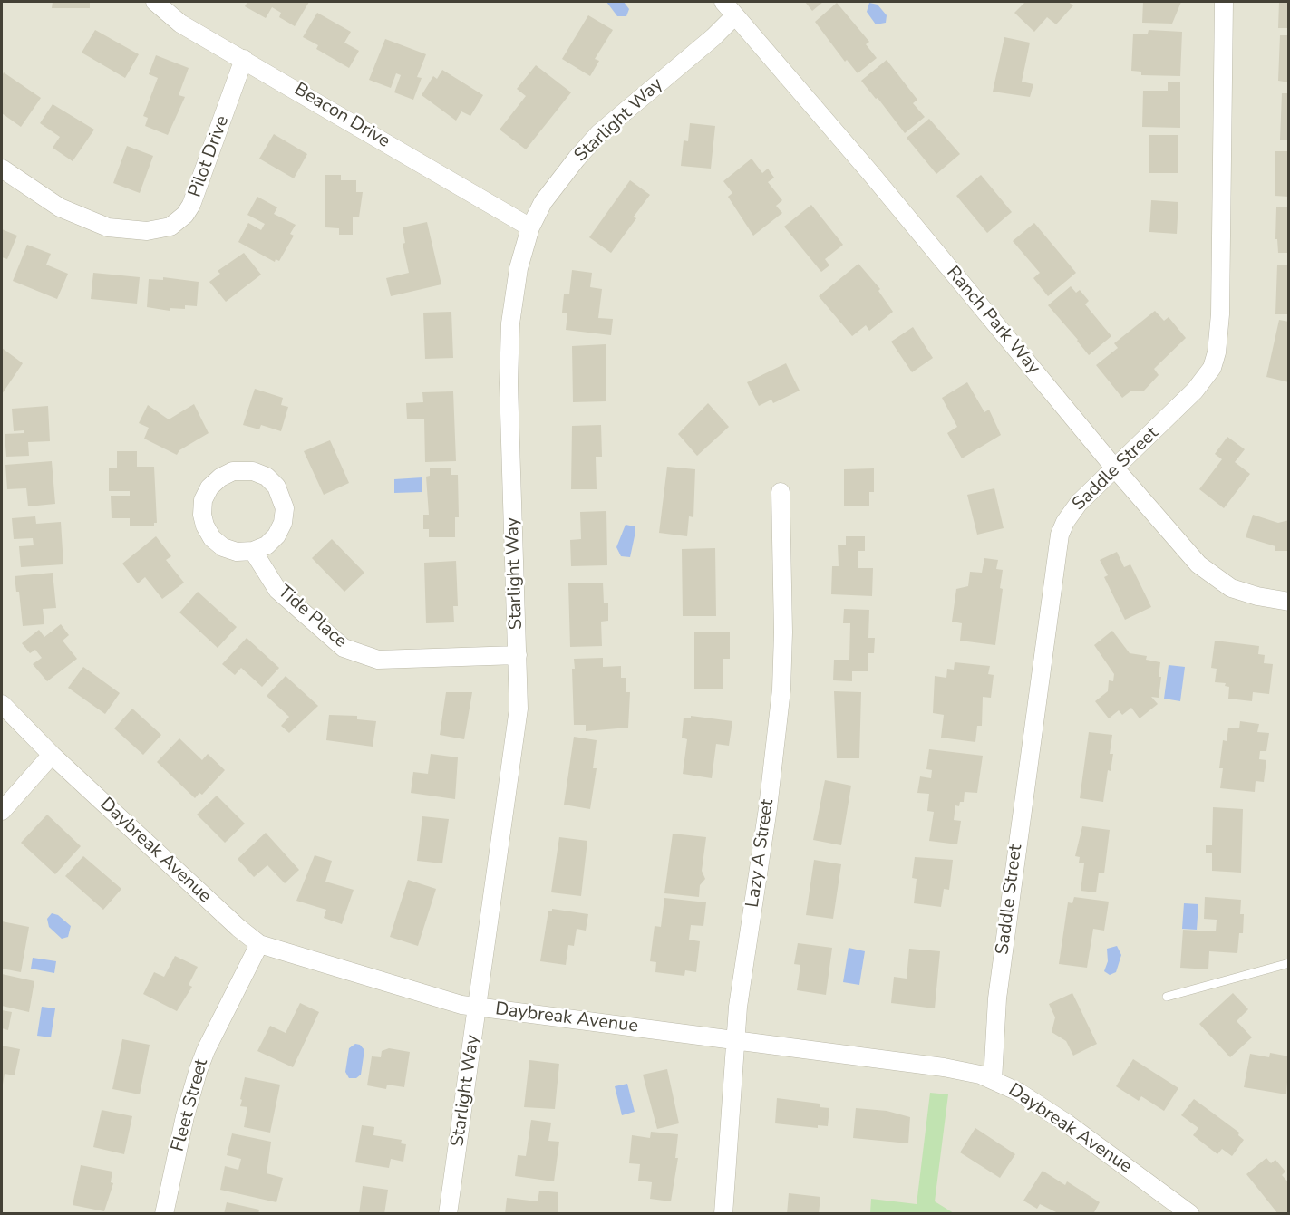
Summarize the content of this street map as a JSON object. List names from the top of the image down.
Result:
{
  "streets": {
    "street": [
      "Beacon Drive",
      "Starlight Way",
      "Pilot Drive",
      "Ranch Park Way",
      "Saddle Street",
      "Tide Place",
      "Daybreak Avenue",
      "Lazy A Street",
      "Fleet Street"
    ]
  },
  "crossings": [
    ["Beacon Drive", "Starlight Way"],
    ["Beacon Drive", "Pilot Drive"],
    ["Starlight Way", "Ranch Park Way"],
    ["Starlight Way", "Tide Place"],
    ["Starlight Way", "Daybreak Avenue"],
    ["Ranch Park Way", "Saddle Street"],
    ["Saddle Street", "Daybreak Avenue"],
    ["Daybreak Avenue", "Lazy A Street"],
    ["Daybreak Avenue", "Fleet Street"]
  ]
}
